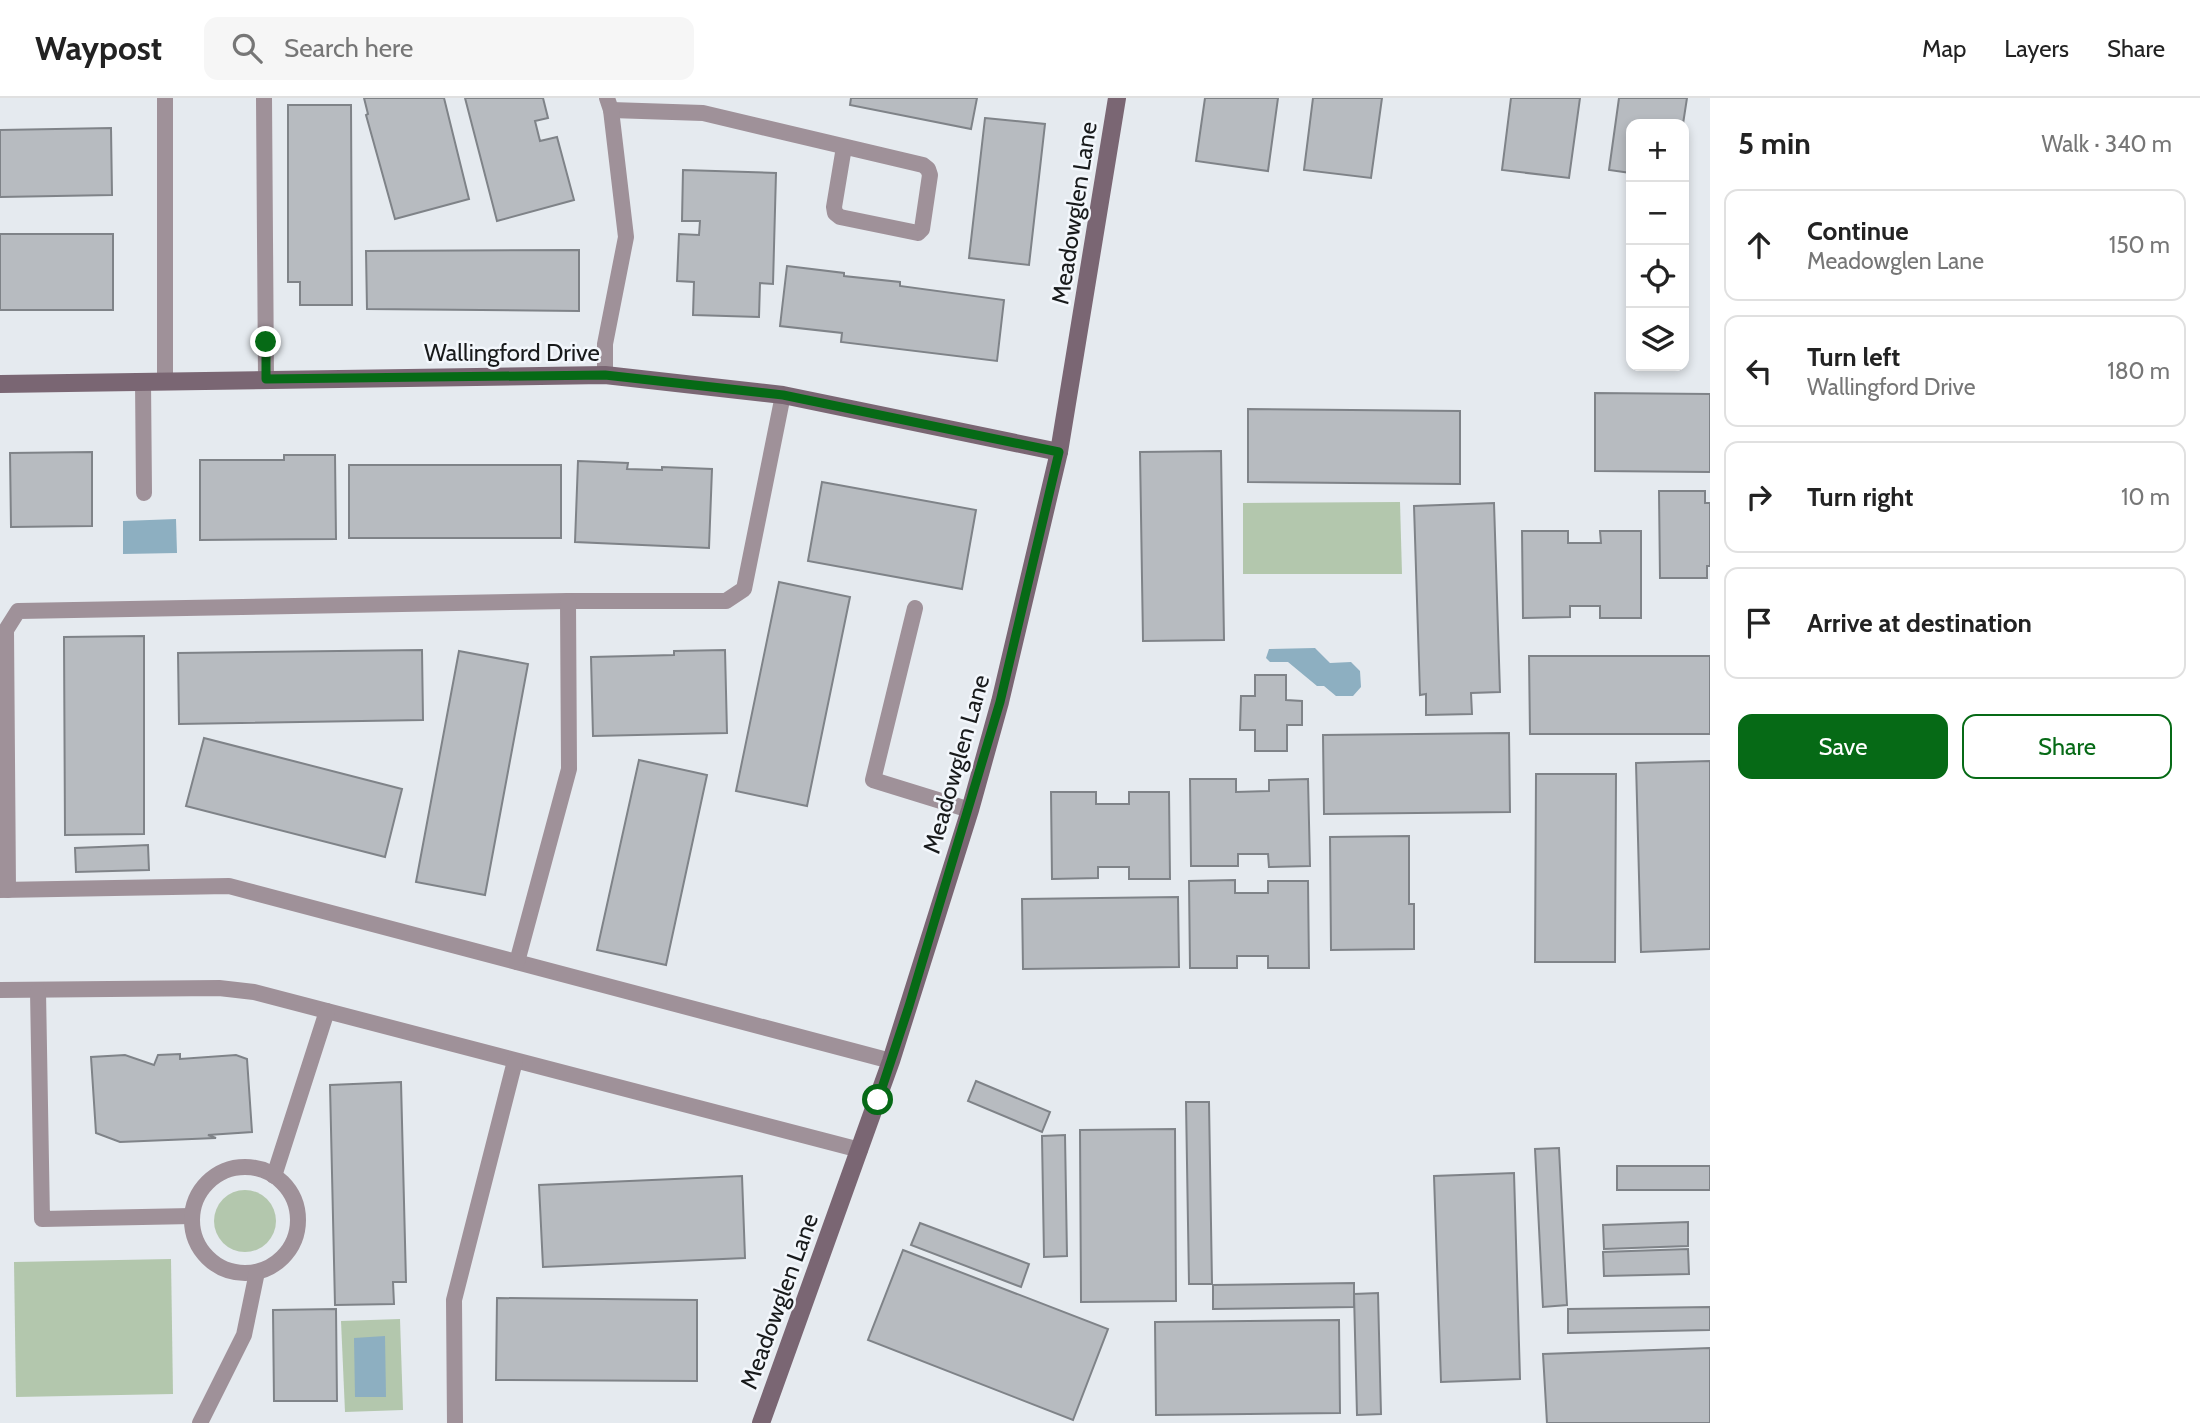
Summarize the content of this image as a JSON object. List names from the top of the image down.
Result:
{
  "streets": {
    "street": ["Meadowglen Lane", "Wallingford Drive"]
  },
  "crossings": [
    ["Meadowglen Lane", "Wallingford Drive"]
  ],
  "page": {
    "header": "Waypost",
    "search": "Search here",
    "nav": ["Map", "Layers", "Share"],
    "heading": ["5 min", "Walk · 340 m"],
    "map_buttons": ["+", "−"],
    "list": [
      ["Continue", "Meadowglen Lane", "150 m"],
      ["Turn left", "Wallingford Drive", "180 m"],
      ["Turn right", "10 m"],
      "Arrive at destination"
    ],
    "buttons": ["Save", "Share"]
  }
}
